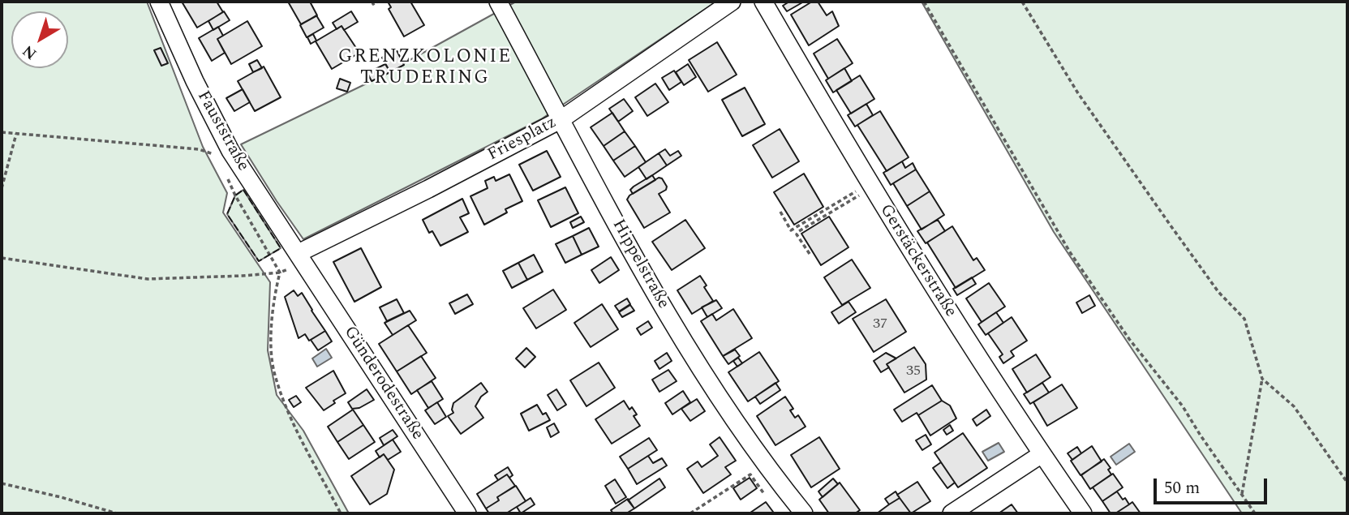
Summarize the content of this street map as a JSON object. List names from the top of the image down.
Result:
{
  "streets": {
    "street": [
      "Fauststraße",
      "Friesplatz",
      "Gerstäckerstraße",
      "Hippelstraße",
      "Günderodestraße"
    ]
  },
  "crossings": [
    ["Fauststraße", "Friesplatz"],
    ["Fauststraße", "Günderodestraße"],
    ["Friesplatz", "Hippelstraße"],
    ["Friesplatz", "Günderodestraße"]
  ],
  "districts": ["GRENZKOLONIE TRUDERING"],
  "house_numbers": ["37", "35"],
  "scale_bar": "50 m",
  "north": "bottom left"
}
